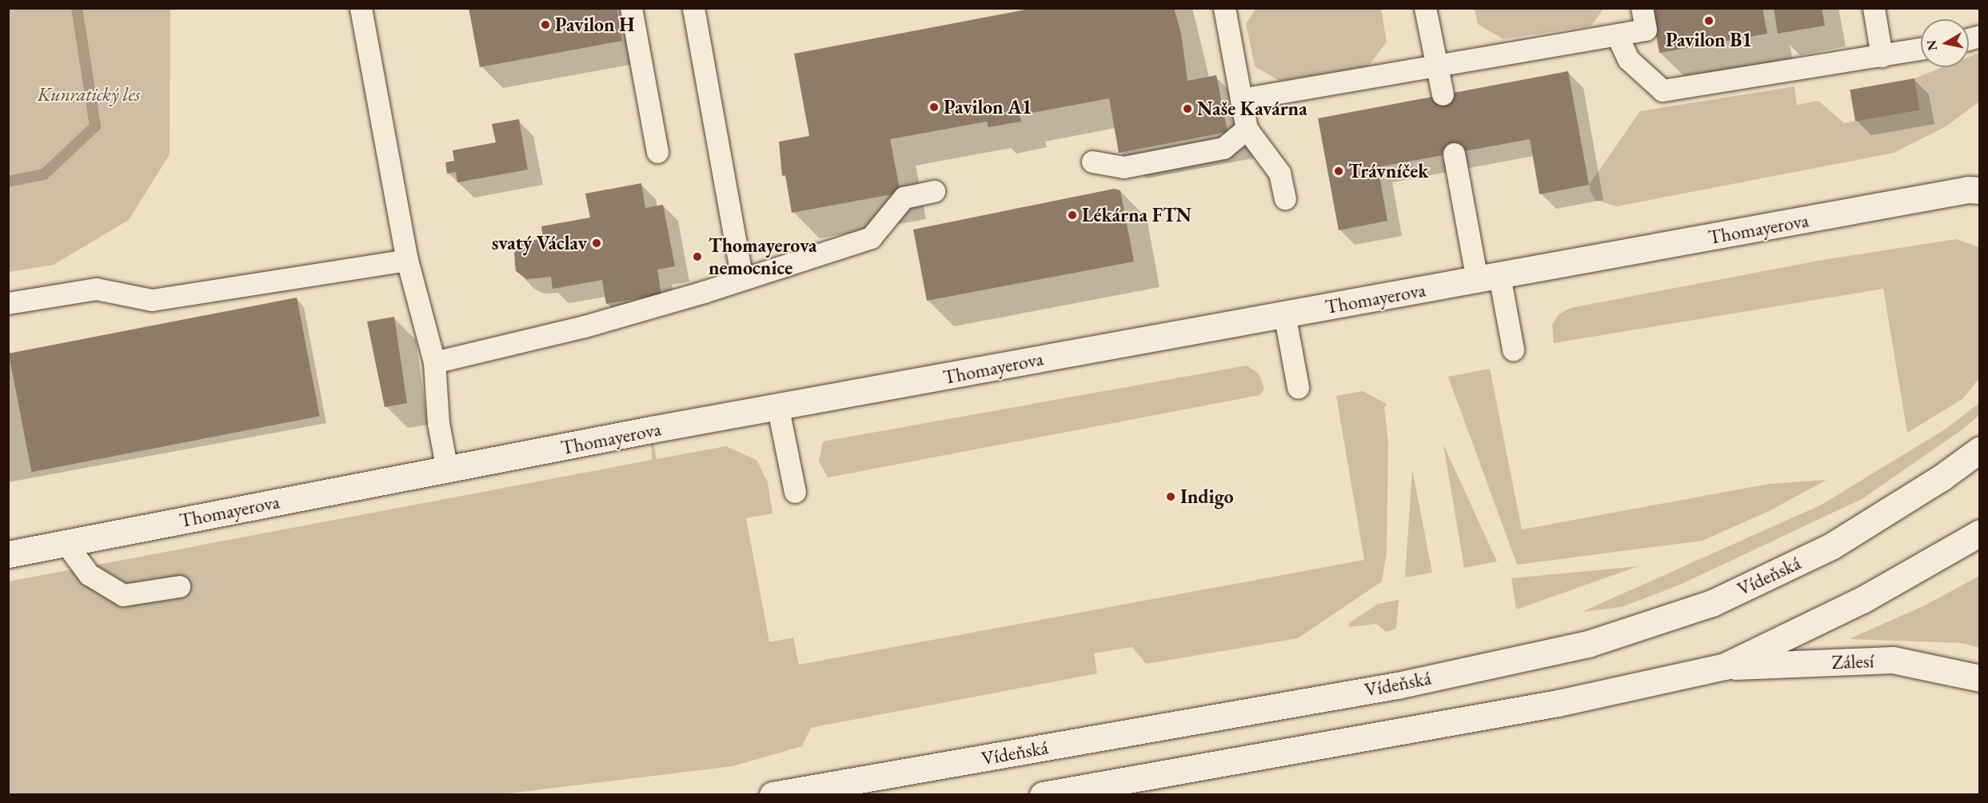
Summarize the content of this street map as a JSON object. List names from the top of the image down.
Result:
{
  "streets": {
    "main road": ["Thomayerova", "Vídeňská", "Zálesí"]
  },
  "parks": ["Kunratický les"],
  "places": [
    "Pavilon B1",
    "Pavilon H",
    "Pavilon A1",
    "Naše Kavárna",
    "Trávníček",
    "Lékárna FTN",
    "svatý Václav",
    "Thomayerova nemocnice",
    "Indigo"
  ],
  "north": "left"
}
